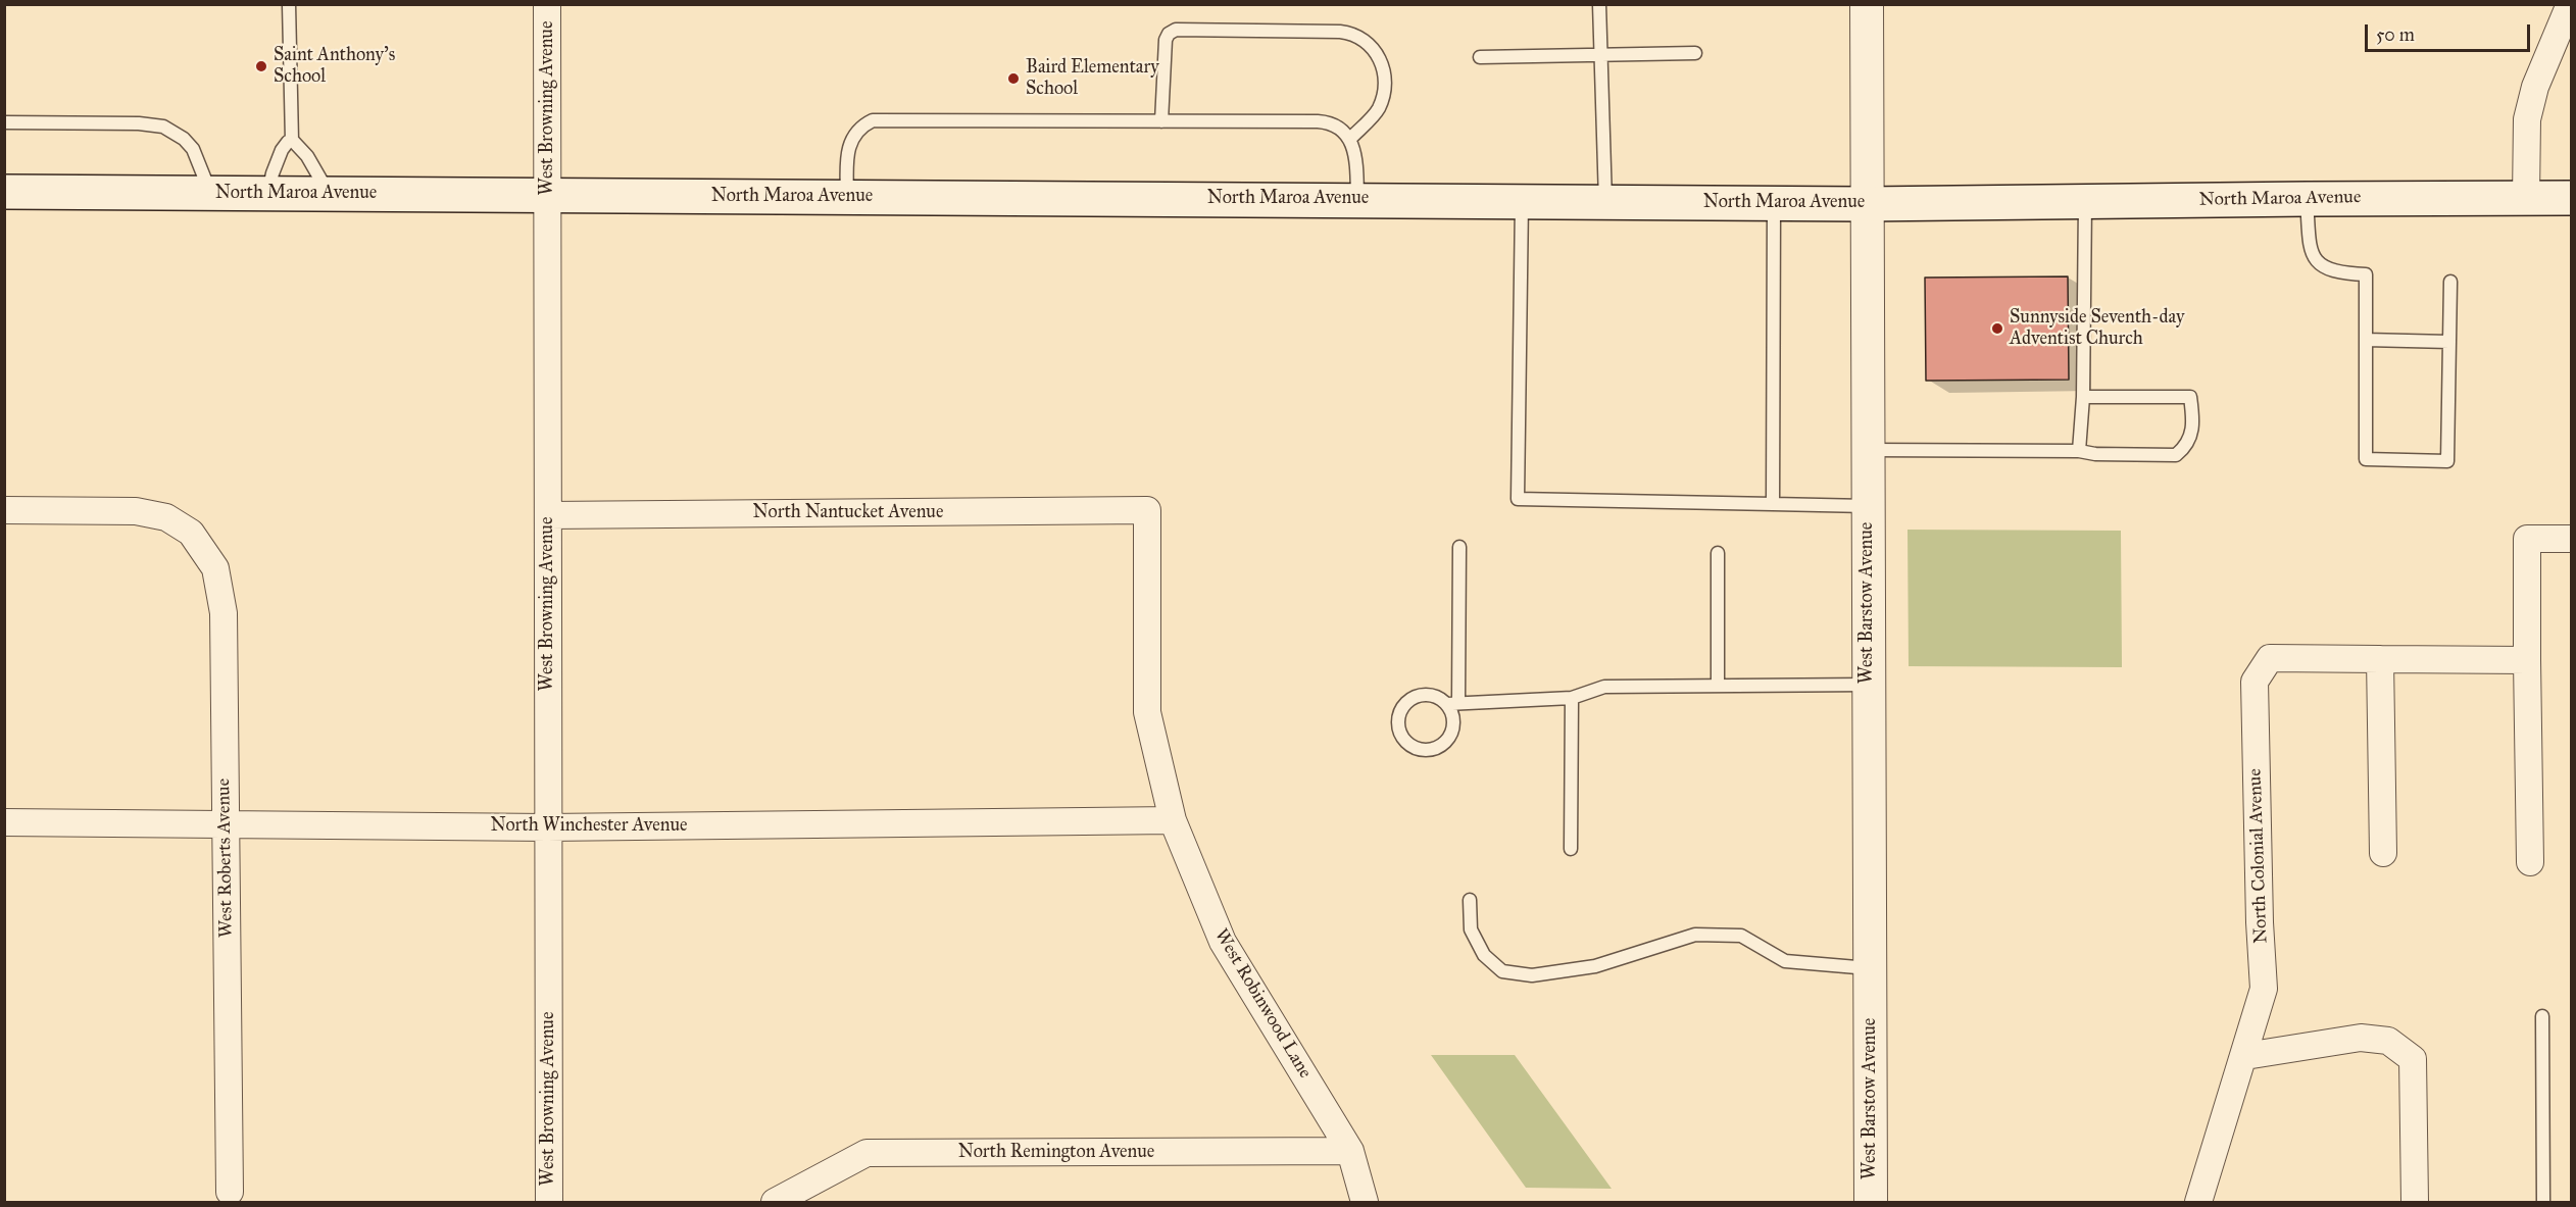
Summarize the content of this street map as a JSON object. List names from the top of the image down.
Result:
{
  "streets": {
    "main road": ["North Maroa Avenue"],
    "street": [
      "West Browning Avenue",
      "North Nantucket Avenue",
      "West Barstow Avenue",
      "North Winchester Avenue",
      "North Colonial Avenue",
      "West Roberts Avenue",
      "West Robinwood Lane",
      "North Remington Avenue"
    ]
  },
  "crossings": [
    ["West Browning Avenue", "North Maroa Avenue"],
    ["West Browning Avenue", "North Nantucket Avenue"],
    ["West Browning Avenue", "North Winchester Avenue"],
    ["North Maroa Avenue", "West Barstow Avenue"],
    ["North Nantucket Avenue", "West Robinwood Lane"],
    ["North Winchester Avenue", "West Roberts Avenue"],
    ["North Winchester Avenue", "West Robinwood Lane"],
    ["West Robinwood Lane", "North Remington Avenue"]
  ],
  "places": ["Saint Anthony's School", "Baird Elementary School", "Sunnyside Seventh-day Adventist Church"],
  "scale_bar": "50 m"
}
